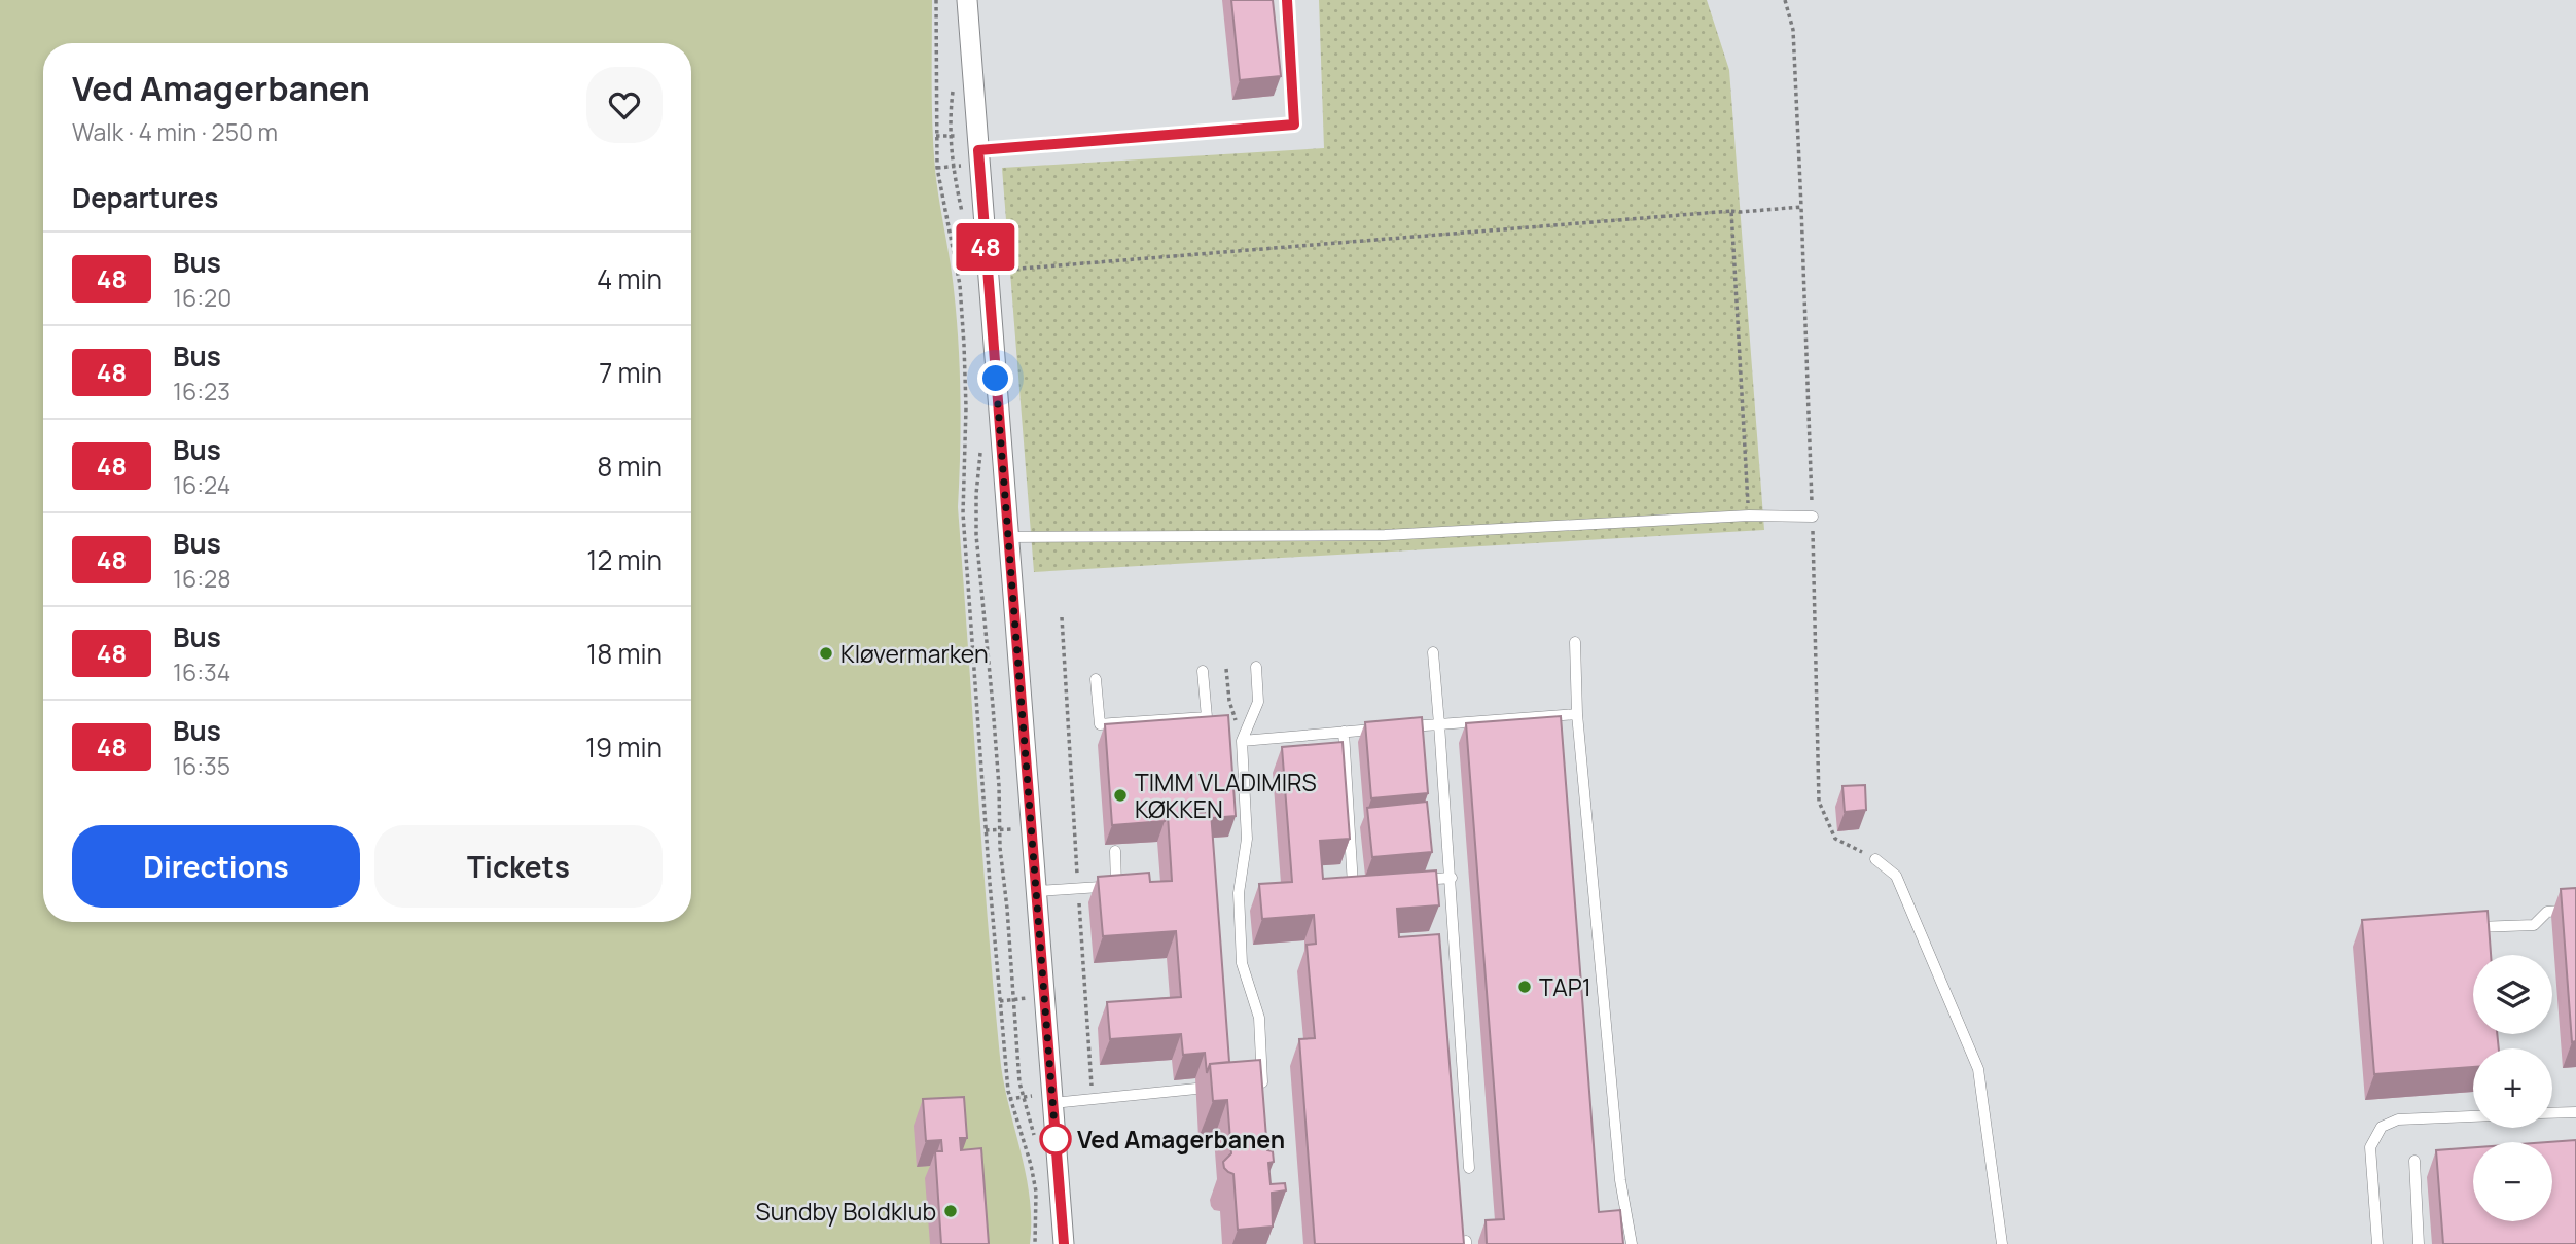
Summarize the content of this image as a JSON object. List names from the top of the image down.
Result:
{
  "places": [
    "Kløvermarken",
    "TIMM VLADIMIRS KØKKEN",
    "TAP1",
    "Ved Amagerbanen",
    "Sundby Boldklub"
  ],
  "lines": ["bus line 48"],
  "page": {
    "on_map": "48",
    "heading": [
      ["Ved Amagerbanen", "Walk · 4 min · 250 m"],
      "Departures"
    ],
    "list": [
      {
        "mark": "48",
        "name": "Bus",
        "note": "16:20",
        "value": "4 min"
      },
      {
        "mark": "48",
        "name": "Bus",
        "note": "16:23",
        "value": "7 min"
      },
      {
        "mark": "48",
        "name": "Bus",
        "note": "16:24",
        "value": "8 min"
      },
      {
        "mark": "48",
        "name": "Bus",
        "note": "16:28",
        "value": "12 min"
      },
      {
        "mark": "48",
        "name": "Bus",
        "note": "16:34",
        "value": "18 min"
      },
      {
        "mark": "48",
        "name": "Bus",
        "note": "16:35",
        "value": "19 min"
      }
    ],
    "buttons": ["Directions", "Tickets"],
    "map_buttons": ["+", "−"]
  }
}
